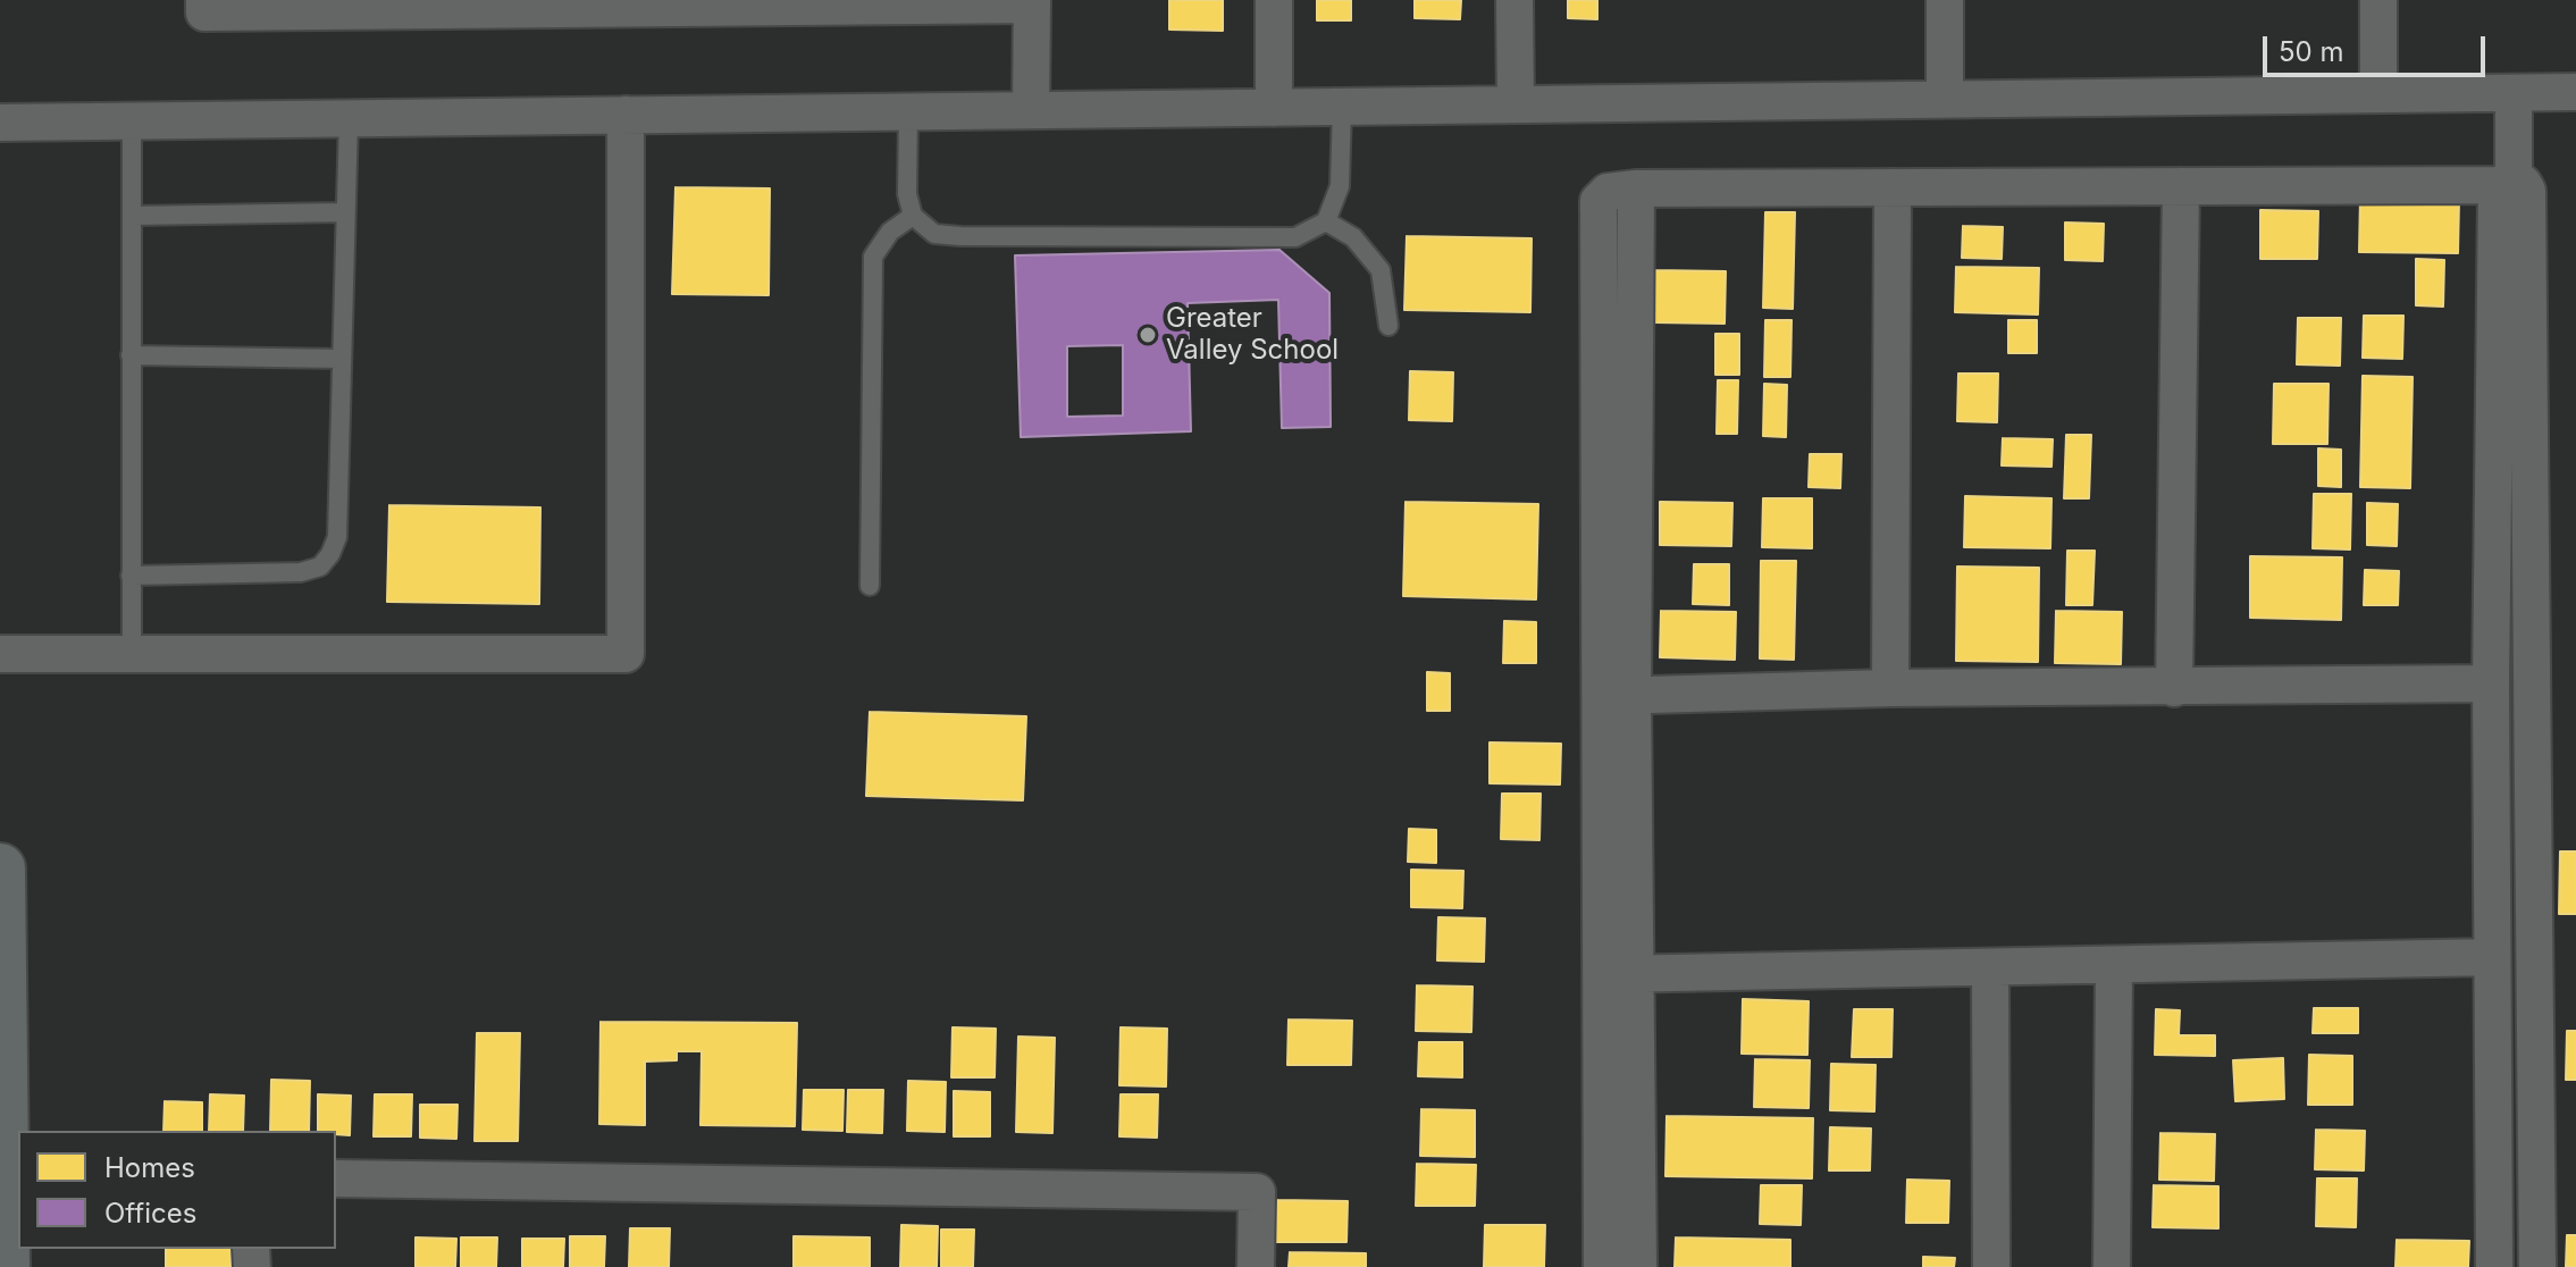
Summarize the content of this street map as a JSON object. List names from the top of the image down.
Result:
{
  "places": ["Greater Valley School"],
  "legend": ["Homes", "Offices"],
  "scale_bar": "50 m"
}
